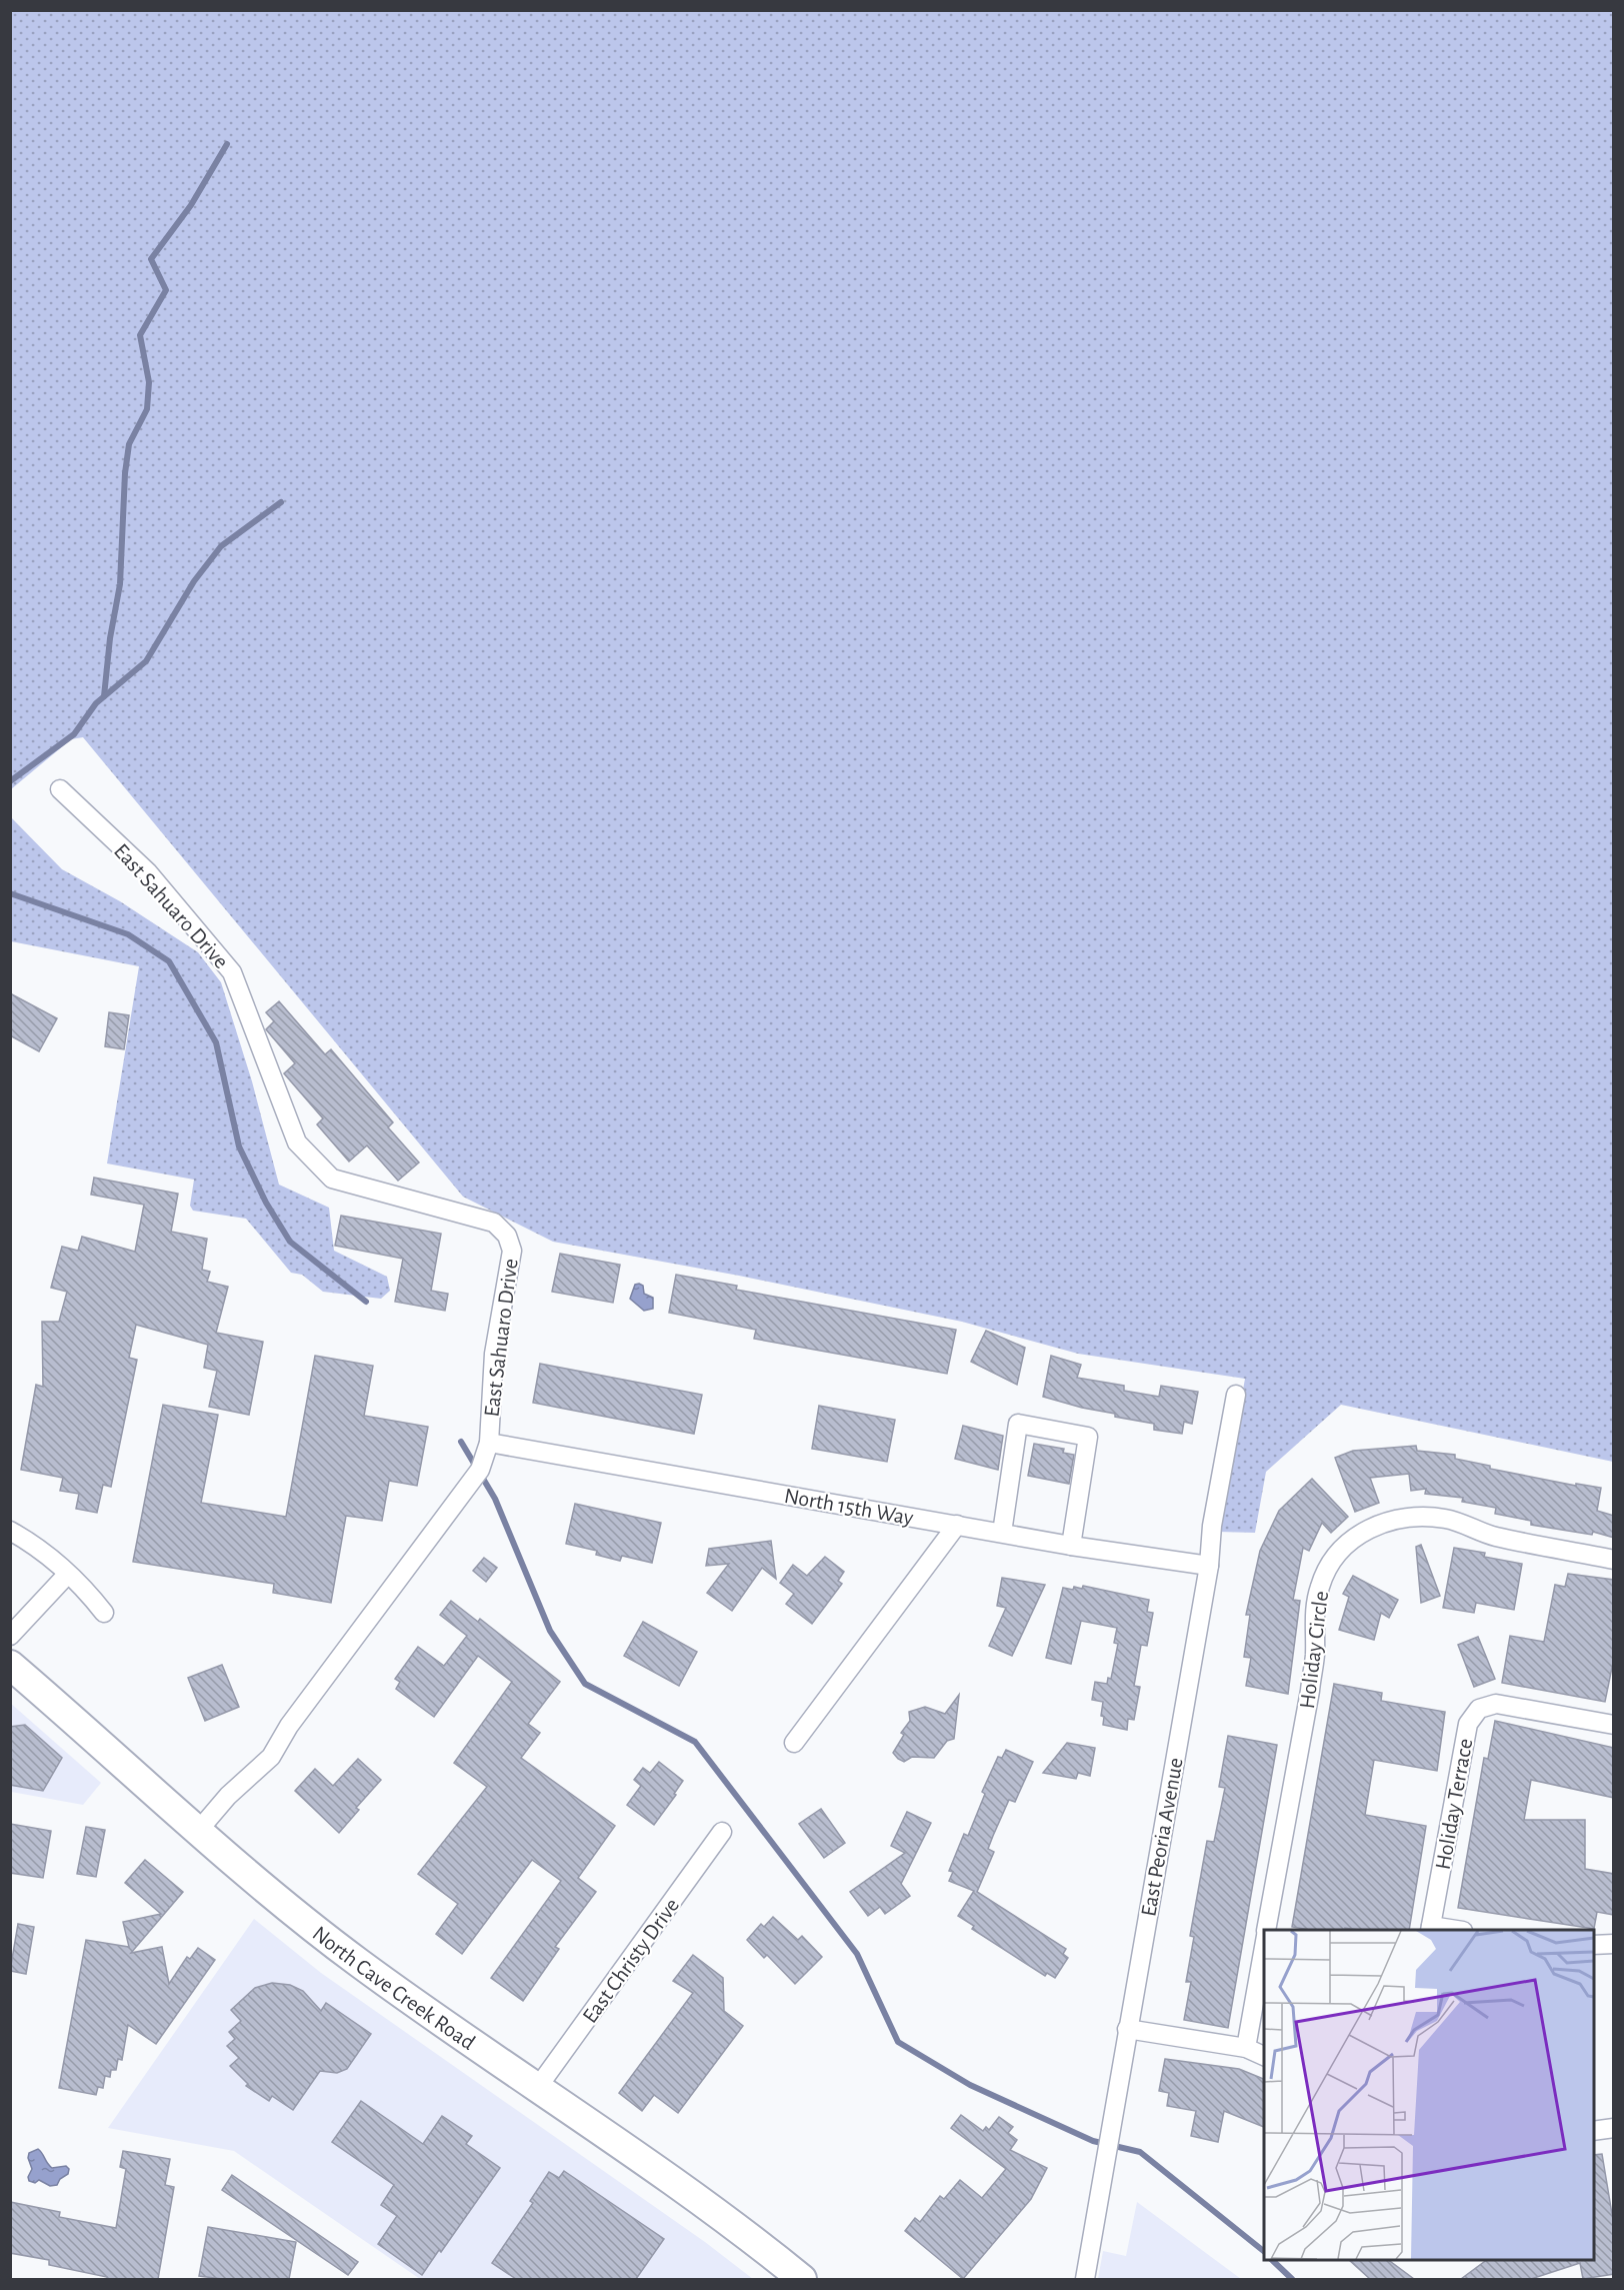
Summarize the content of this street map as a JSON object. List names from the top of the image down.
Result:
{
  "streets": {
    "main road": ["North Cave Creek Road"],
    "street": [
      "East Sahuaro Drive",
      "North 15th Way",
      "Holiday Circle",
      "Holiday Terrace",
      "East Peoria Avenue",
      "East Christy Drive"
    ]
  },
  "crossings": [
    ["East Sahuaro Drive", "North 15th Way"],
    ["East Sahuaro Drive", "North Cave Creek Road"],
    ["North 15th Way", "East Peoria Avenue"],
    ["East Christy Drive", "North Cave Creek Road"]
  ]
}
